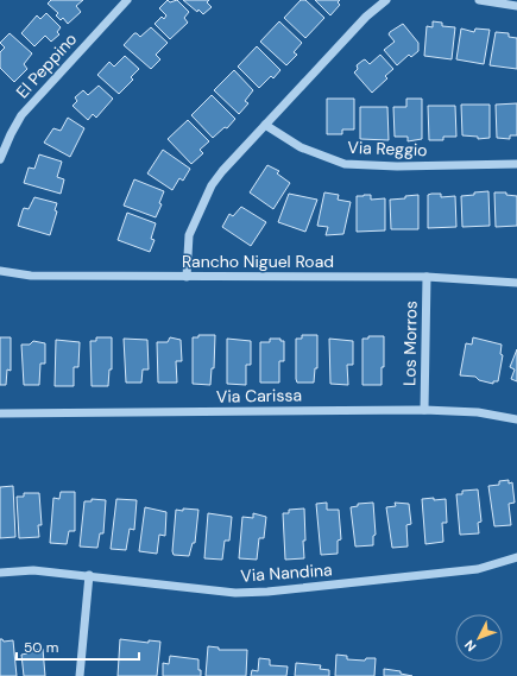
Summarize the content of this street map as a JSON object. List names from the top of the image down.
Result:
{
  "streets": {
    "street": [
      "El Peppino",
      "Via Reggio",
      "Rancho Niguel Road",
      "Los Morros",
      "Via Carissa",
      "Via Nandina"
    ]
  },
  "crossings": [
    ["Rancho Niguel Road", "Los Morros"],
    ["Los Morros", "Via Carissa"]
  ],
  "scale_bar": "50 m",
  "north": "bottom left"
}
